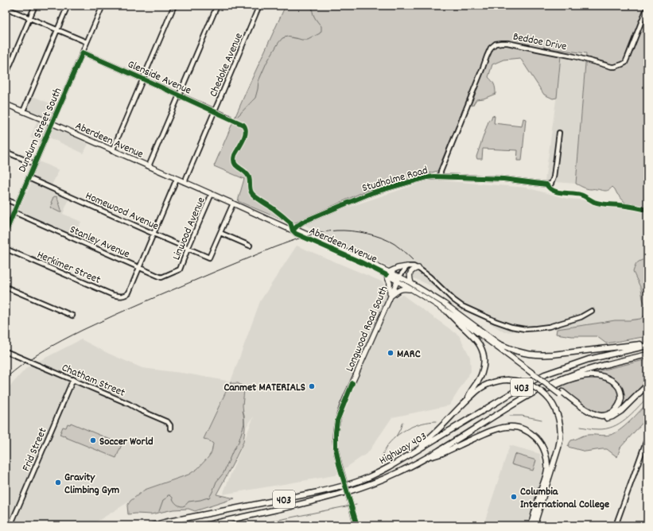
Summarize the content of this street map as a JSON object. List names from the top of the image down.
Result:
{
  "streets": {
    "highway": ["403", "Highway 403"],
    "main road": ["Dundurn Street South", "Aberdeen Avenue", "Longwood Road South"],
    "street": [
      "Beddoe Drive",
      "Chedoke Avenue",
      "Glenside Avenue",
      "Studholme Road",
      "Homewood Avenue",
      "Linwood Avenue",
      "Stanley Avenue",
      "Herkimer Street",
      "Chatham Street",
      "Frid Street"
    ]
  },
  "crossings": [
    ["Beddoe Drive", "Studholme Road"],
    ["Chedoke Avenue", "Glenside Avenue"],
    ["Chedoke Avenue", "Aberdeen Avenue"],
    ["Glenside Avenue", "Dundurn Street South"],
    ["Dundurn Street South", "Aberdeen Avenue"],
    ["Dundurn Street South", "Homewood Avenue"],
    ["Dundurn Street South", "Stanley Avenue"],
    ["Aberdeen Avenue", "Studholme Road"],
    ["Aberdeen Avenue", "Linwood Avenue"],
    ["Aberdeen Avenue", "Longwood Road South"],
    ["Homewood Avenue", "Linwood Avenue"],
    ["Linwood Avenue", "Stanley Avenue"],
    ["Stanley Avenue", "Herkimer Street"],
    ["Chatham Street", "Frid Street"]
  ],
  "places": [
    "MARC",
    "Canmet MATERIALS",
    "Soccer World",
    "Gravity Climbing Gym",
    "Columbia International College"
  ]
}
